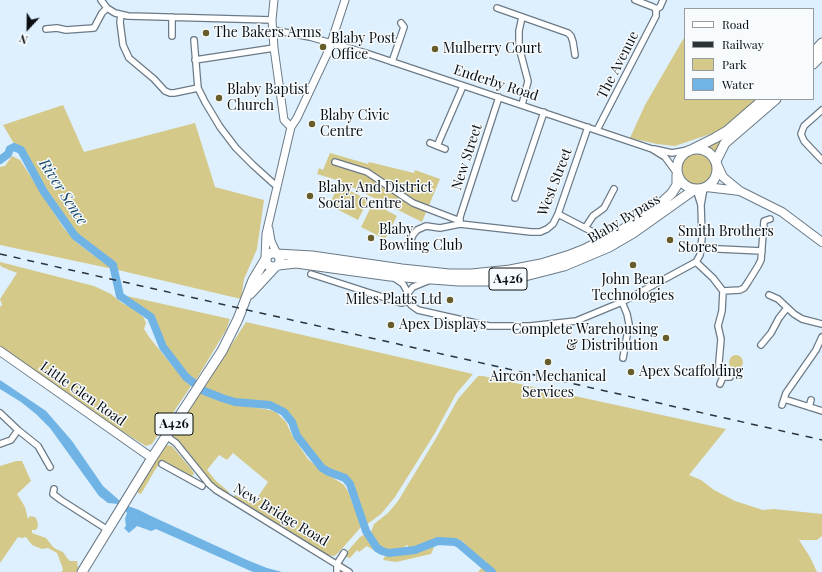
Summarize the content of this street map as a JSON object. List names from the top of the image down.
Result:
{
  "streets": {
    "main road": ["Blaby Bypass", "A426", "Little Glen Road"],
    "street": [
      "The Avenue",
      "Enderby Road",
      "New Street",
      "West Street",
      "New Bridge Road"
    ]
  },
  "crossings": [
    ["The Avenue", "Enderby Road"],
    ["Enderby Road", "New Street"],
    ["Enderby Road", "West Street"],
    ["Enderby Road", "Blaby Bypass"],
    ["New Street", "West Street"],
    ["Blaby Bypass", "A426"],
    ["A426", "Little Glen Road"],
    ["A426", "New Bridge Road"]
  ],
  "water": ["River Sence"],
  "places": [
    "The Bakers Arms",
    "Blaby Post Office",
    "Mulberry Court",
    "Blaby Baptist Church",
    "Blaby Civic Centre",
    "Blaby And District Social Centre",
    "Blaby Bowling Club",
    "Smith Brothers Stores",
    "John Bean Technologies",
    "Miles Platts Ltd",
    "Apex Displays",
    "Complete Warehousing & Distribution",
    "Aircon Mechanical Services",
    "Apex Scaffolding"
  ],
  "legend": [
    "Road",
    "Railway",
    "Park",
    "Water"
  ],
  "north": "bottom"
}
